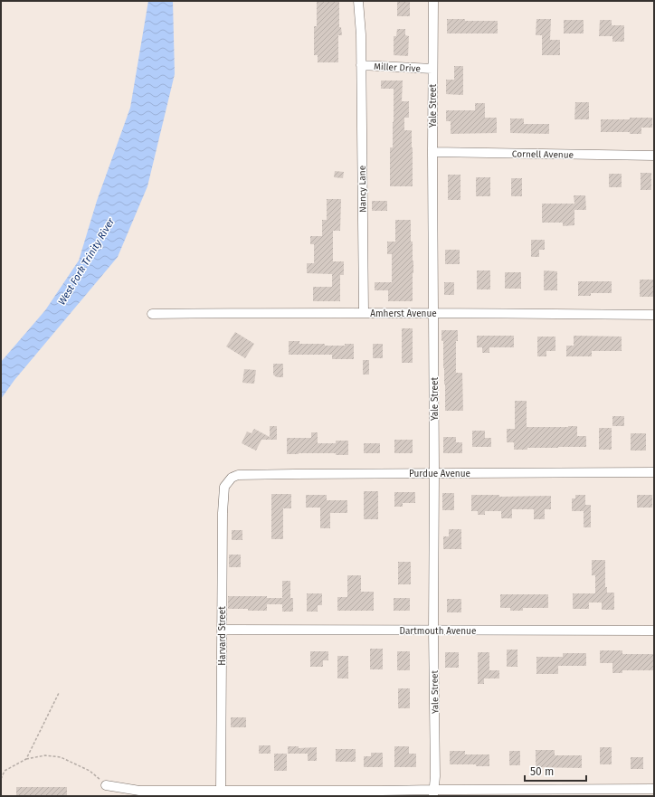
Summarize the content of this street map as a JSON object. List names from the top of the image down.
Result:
{
  "streets": {
    "street": [
      "Miller Drive",
      "Yale Street",
      "Cornell Avenue",
      "Nancy Lane",
      "Amherst Avenue",
      "Purdue Avenue",
      "Dartmouth Avenue",
      "Harvard Street"
    ]
  },
  "crossings": [
    ["Miller Drive", "Yale Street"],
    ["Miller Drive", "Nancy Lane"],
    ["Yale Street", "Cornell Avenue"],
    ["Yale Street", "Amherst Avenue"],
    ["Yale Street", "Purdue Avenue"],
    ["Yale Street", "Dartmouth Avenue"],
    ["Nancy Lane", "Amherst Avenue"],
    ["Purdue Avenue", "Harvard Street"],
    ["Dartmouth Avenue", "Harvard Street"]
  ],
  "water": ["West Fork Trinity River"],
  "scale_bar": "50 m"
}
